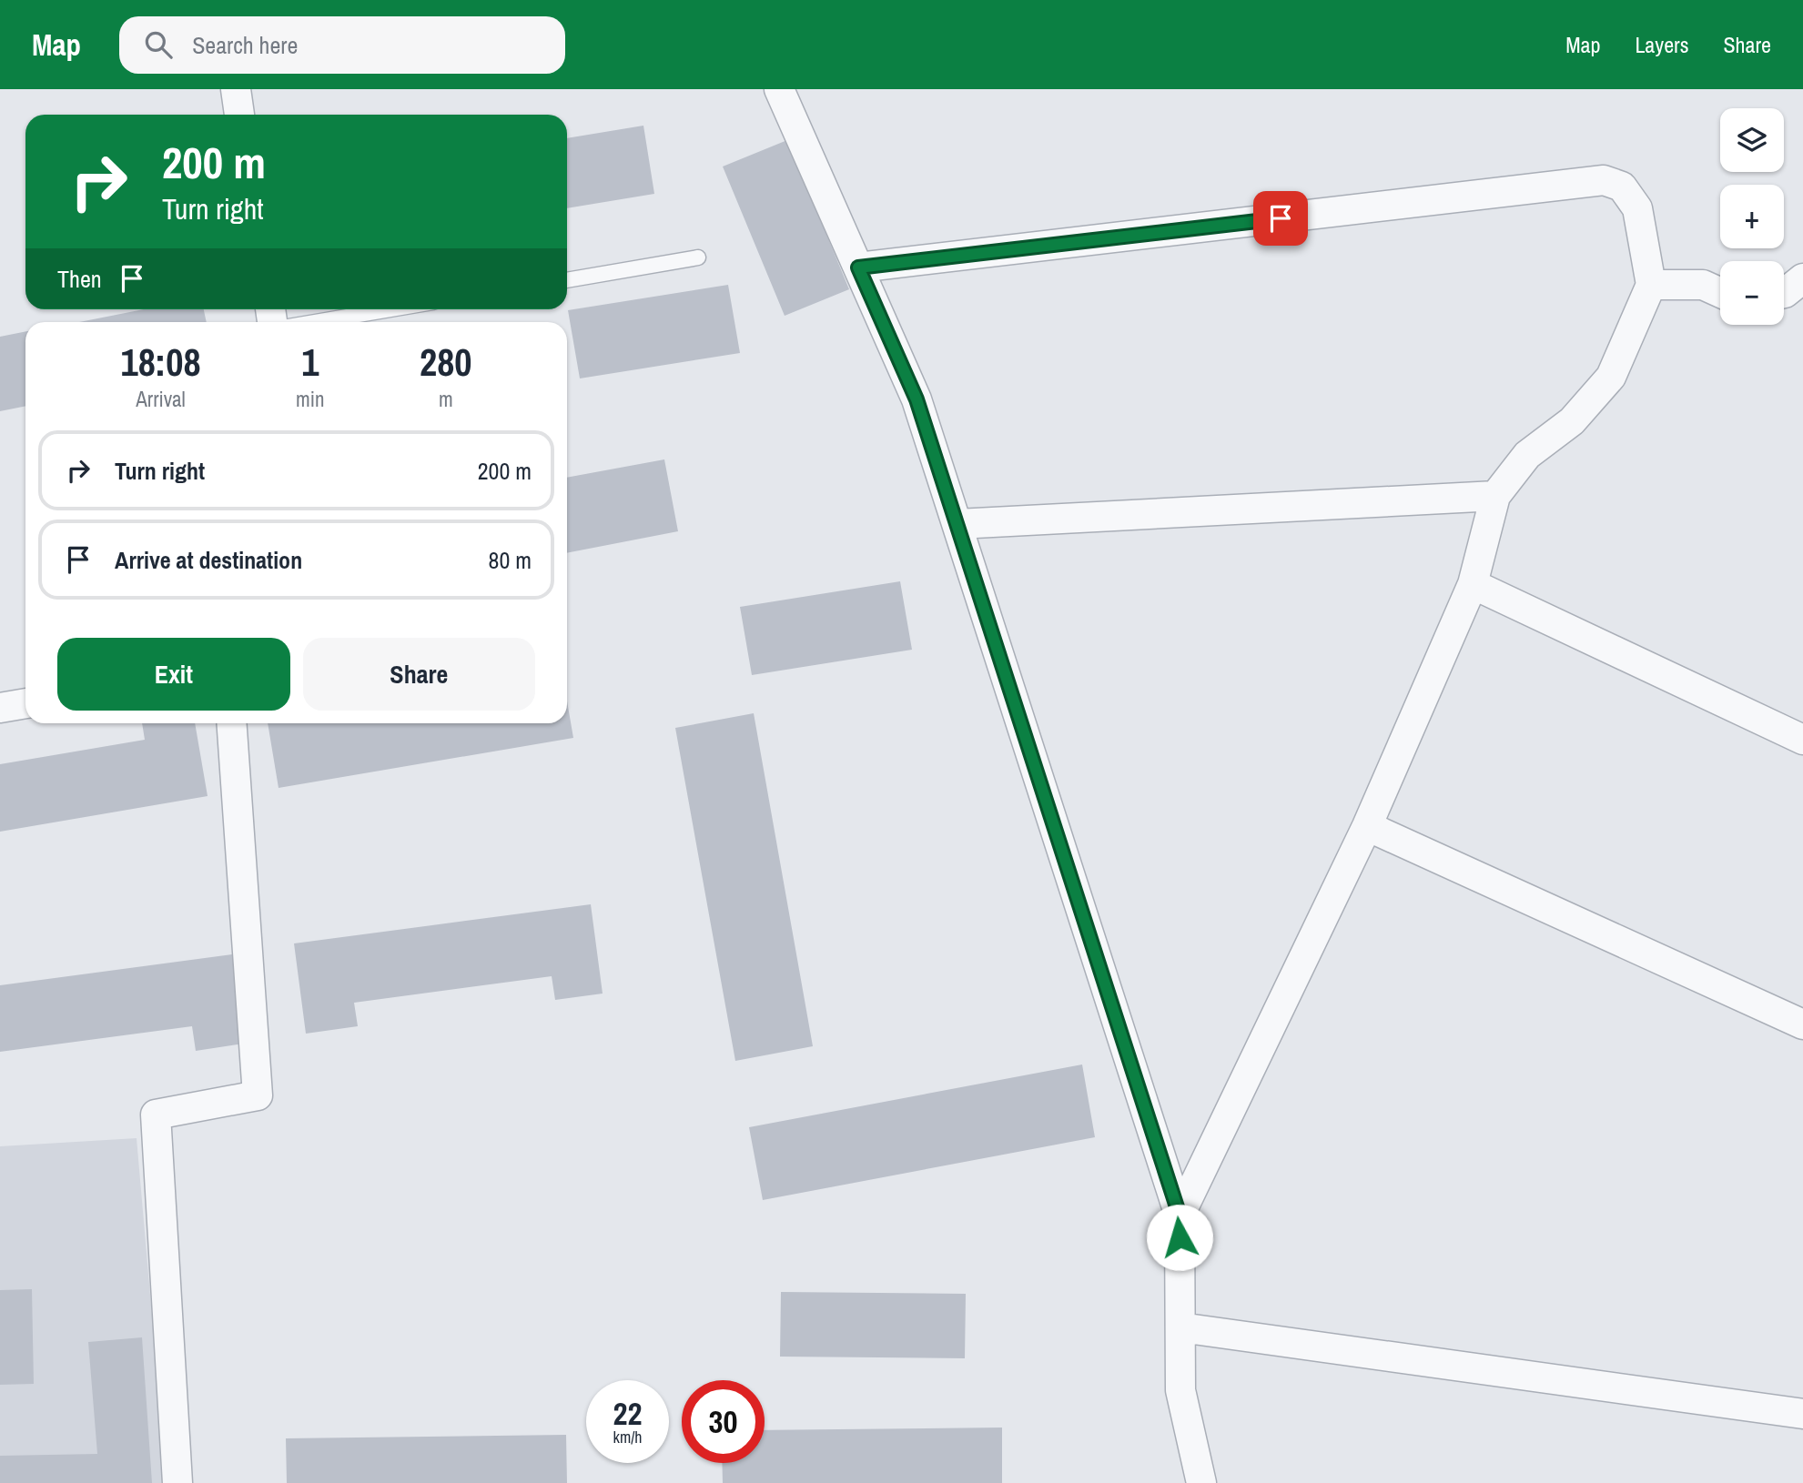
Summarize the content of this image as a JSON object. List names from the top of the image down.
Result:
{
  "page": {
    "header": "Map",
    "search": "Search here",
    "nav": ["Map", "Layers", "Share"],
    "map_buttons": ["+", "−"],
    "turn": ["200 m", "Turn right"],
    "then": "Then",
    "eta": [
      "18:08",
      "Arrival",
      "1",
      "min",
      "280",
      "m"
    ],
    "list": [
      {
        "name": "Turn right",
        "value": "200 m"
      },
      {
        "name": "Arrive at destination",
        "value": "80 m"
      }
    ],
    "buttons": ["Exit", "Share"],
    "speed": "22 km/h",
    "limit": "30"
  }
}
